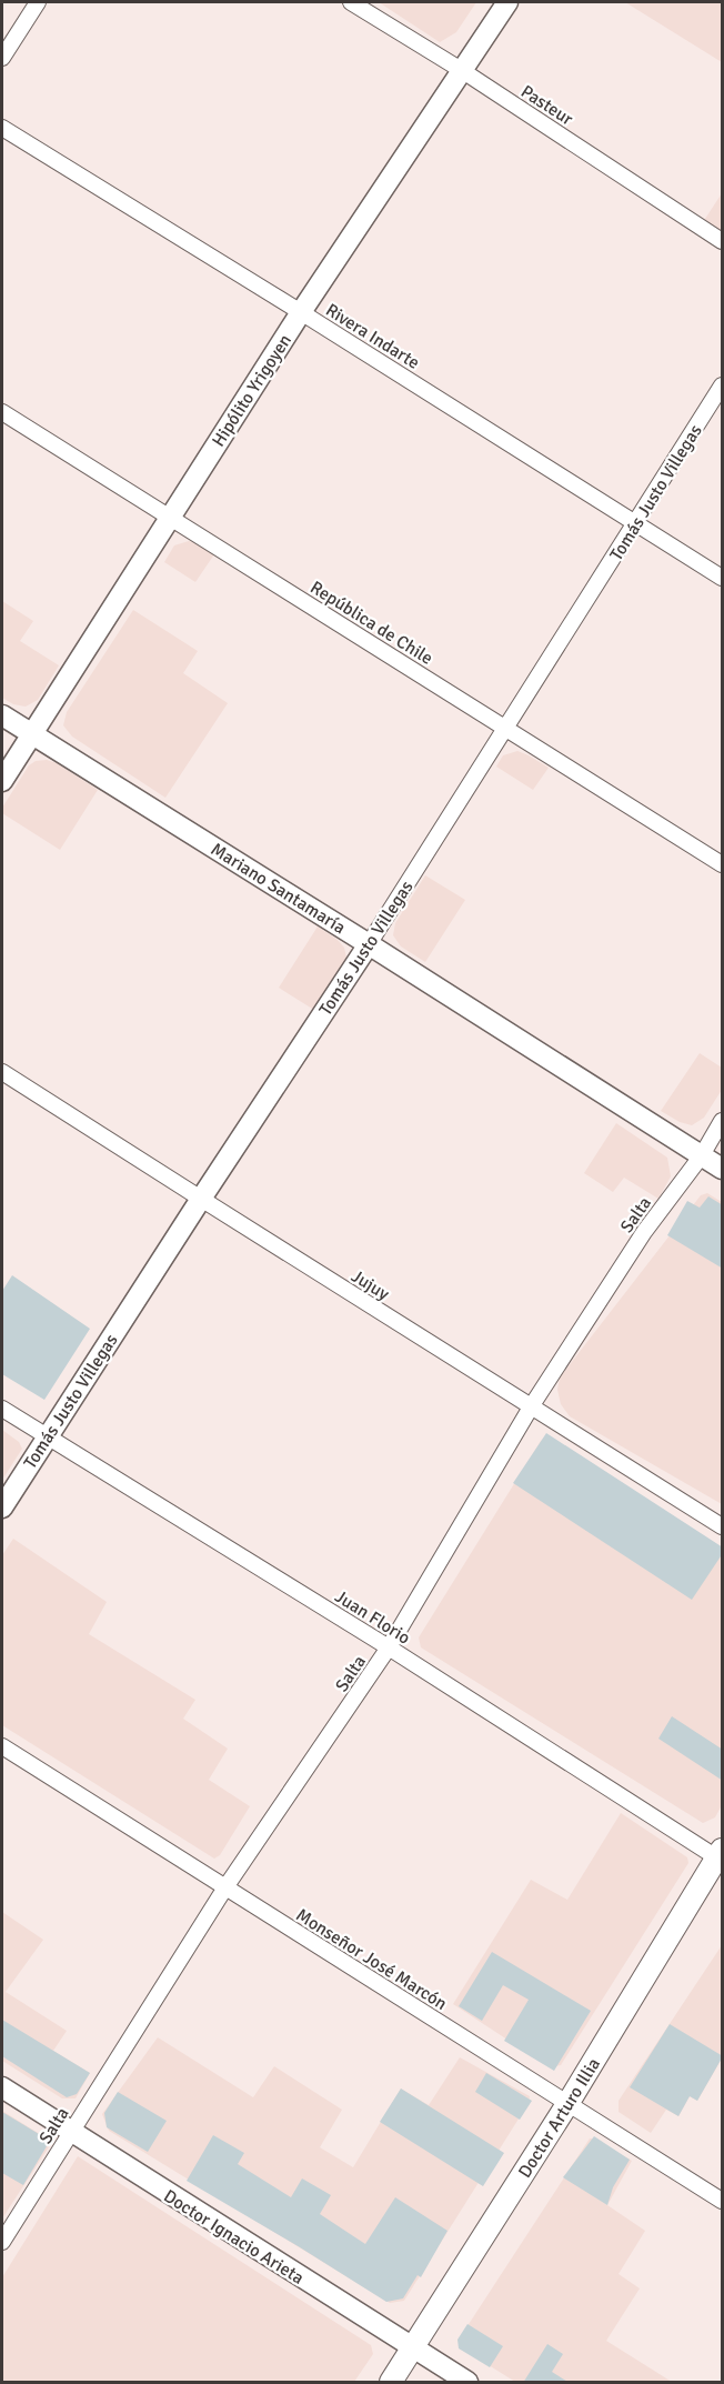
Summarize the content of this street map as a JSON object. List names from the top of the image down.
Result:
{
  "streets": {
    "main road": ["Doctor Arturo Illia"],
    "street": [
      "Pasteur",
      "Rivera Indarte",
      "Hipólito Yrigoyen",
      "Tomás Justo Villegas",
      "República de Chile",
      "Mariano Santamaría",
      "Salta",
      "Jujuy",
      "Juan Florio",
      "Monseñor José Marcón",
      "Doctor Ignacio Arieta"
    ]
  },
  "crossings": [
    ["Pasteur", "Hipólito Yrigoyen"],
    ["Rivera Indarte", "Hipólito Yrigoyen"],
    ["Rivera Indarte", "Tomás Justo Villegas"],
    ["Hipólito Yrigoyen", "República de Chile"],
    ["Hipólito Yrigoyen", "Mariano Santamaría"],
    ["Tomás Justo Villegas", "República de Chile"],
    ["Tomás Justo Villegas", "Mariano Santamaría"],
    ["Tomás Justo Villegas", "Jujuy"],
    ["Tomás Justo Villegas", "Juan Florio"],
    ["Mariano Santamaría", "Salta"],
    ["Salta", "Jujuy"],
    ["Salta", "Juan Florio"],
    ["Salta", "Monseñor José Marcón"],
    ["Salta", "Doctor Ignacio Arieta"],
    ["Juan Florio", "Doctor Arturo Illia"],
    ["Monseñor José Marcón", "Doctor Arturo Illia"],
    ["Doctor Arturo Illia", "Doctor Ignacio Arieta"]
  ]
}
